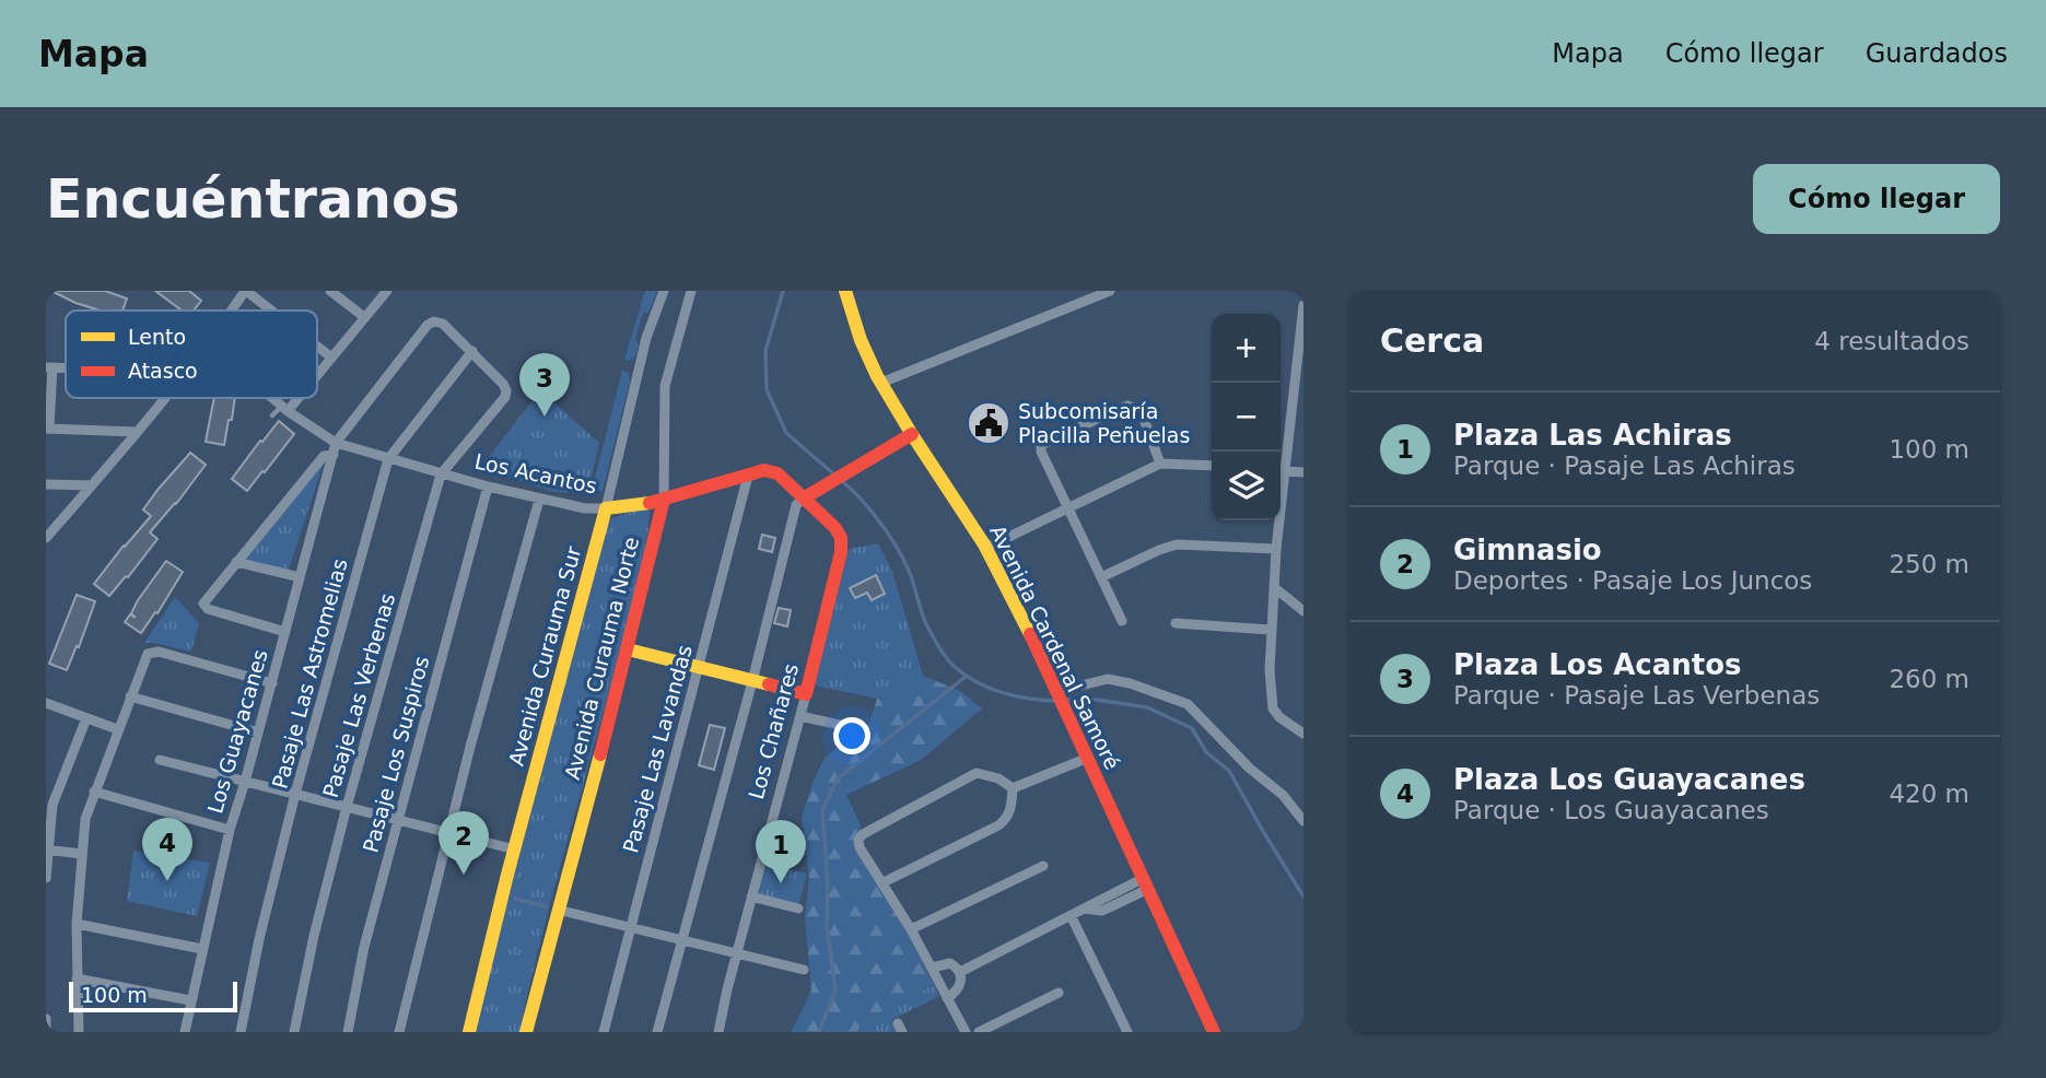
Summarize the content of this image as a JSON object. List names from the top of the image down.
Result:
{
  "streets": {
    "street": [
      "Los Acantos",
      "Avenida Cardenal Samoré",
      "Avenida Curauma Sur",
      "Avenida Curauma Norte",
      "Pasaje Las Astromelias",
      "Pasaje Las Verbenas",
      "Los Guayacanes",
      "Los Chañares",
      "Pasaje Las Lavandas",
      "Pasaje Los Suspiros"
    ]
  },
  "crossings": [
    ["Los Acantos", "Avenida Curauma Sur"],
    ["Los Acantos", "Avenida Curauma Norte"],
    ["Los Acantos", "Pasaje Las Astromelias"],
    ["Los Acantos", "Pasaje Las Verbenas"],
    ["Los Acantos", "Los Guayacanes"],
    ["Los Acantos", "Los Chañares"],
    ["Los Acantos", "Pasaje Las Lavandas"],
    ["Los Acantos", "Pasaje Los Suspiros"],
    ["Pasaje Las Astromelias", "Pasaje Las Verbenas"]
  ],
  "places": {
    "public building": ["Subcomisaría Placilla Peñuelas"]
  },
  "legend": ["Lento", "Atasco"],
  "scale_bar": "100 m",
  "page": {
    "header": "Mapa",
    "nav": ["Mapa", "Cómo llegar", "Guardados"],
    "buttons": "Cómo llegar",
    "title": "Encuéntranos",
    "heading": ["Cerca", "4 resultados"],
    "map_buttons": ["+", "−"],
    "pins": [
      "3",
      "2",
      "4",
      "1"
    ],
    "list": [
      {
        "mark": "1",
        "name": "Plaza Las Achiras",
        "note": "Parque · Pasaje Las Achiras",
        "value": "100 m"
      },
      {
        "mark": "2",
        "name": "Gimnasio",
        "note": "Deportes · Pasaje Los Juncos",
        "value": "250 m"
      },
      {
        "mark": "3",
        "name": "Plaza Los Acantos",
        "note": "Parque · Pasaje Las Verbenas",
        "value": "260 m"
      },
      {
        "mark": "4",
        "name": "Plaza Los Guayacanes",
        "note": "Parque · Los Guayacanes",
        "value": "420 m"
      }
    ],
    "scale": "100 m"
  }
}
